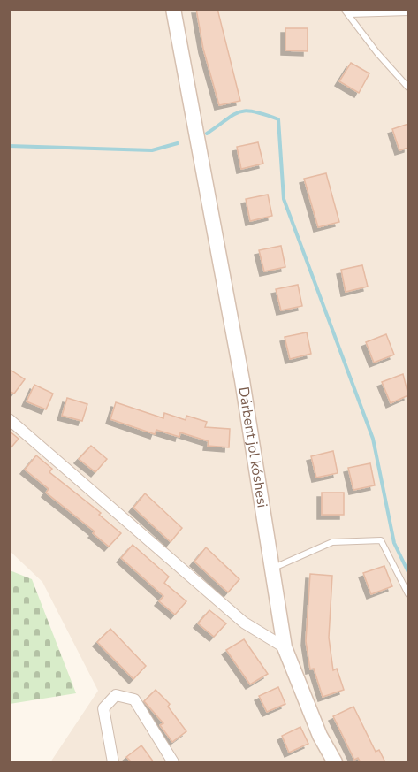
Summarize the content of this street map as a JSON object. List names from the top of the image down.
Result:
{
  "streets": {
    "main road": ["Dárbent jol kóshesi"]
  }
}
